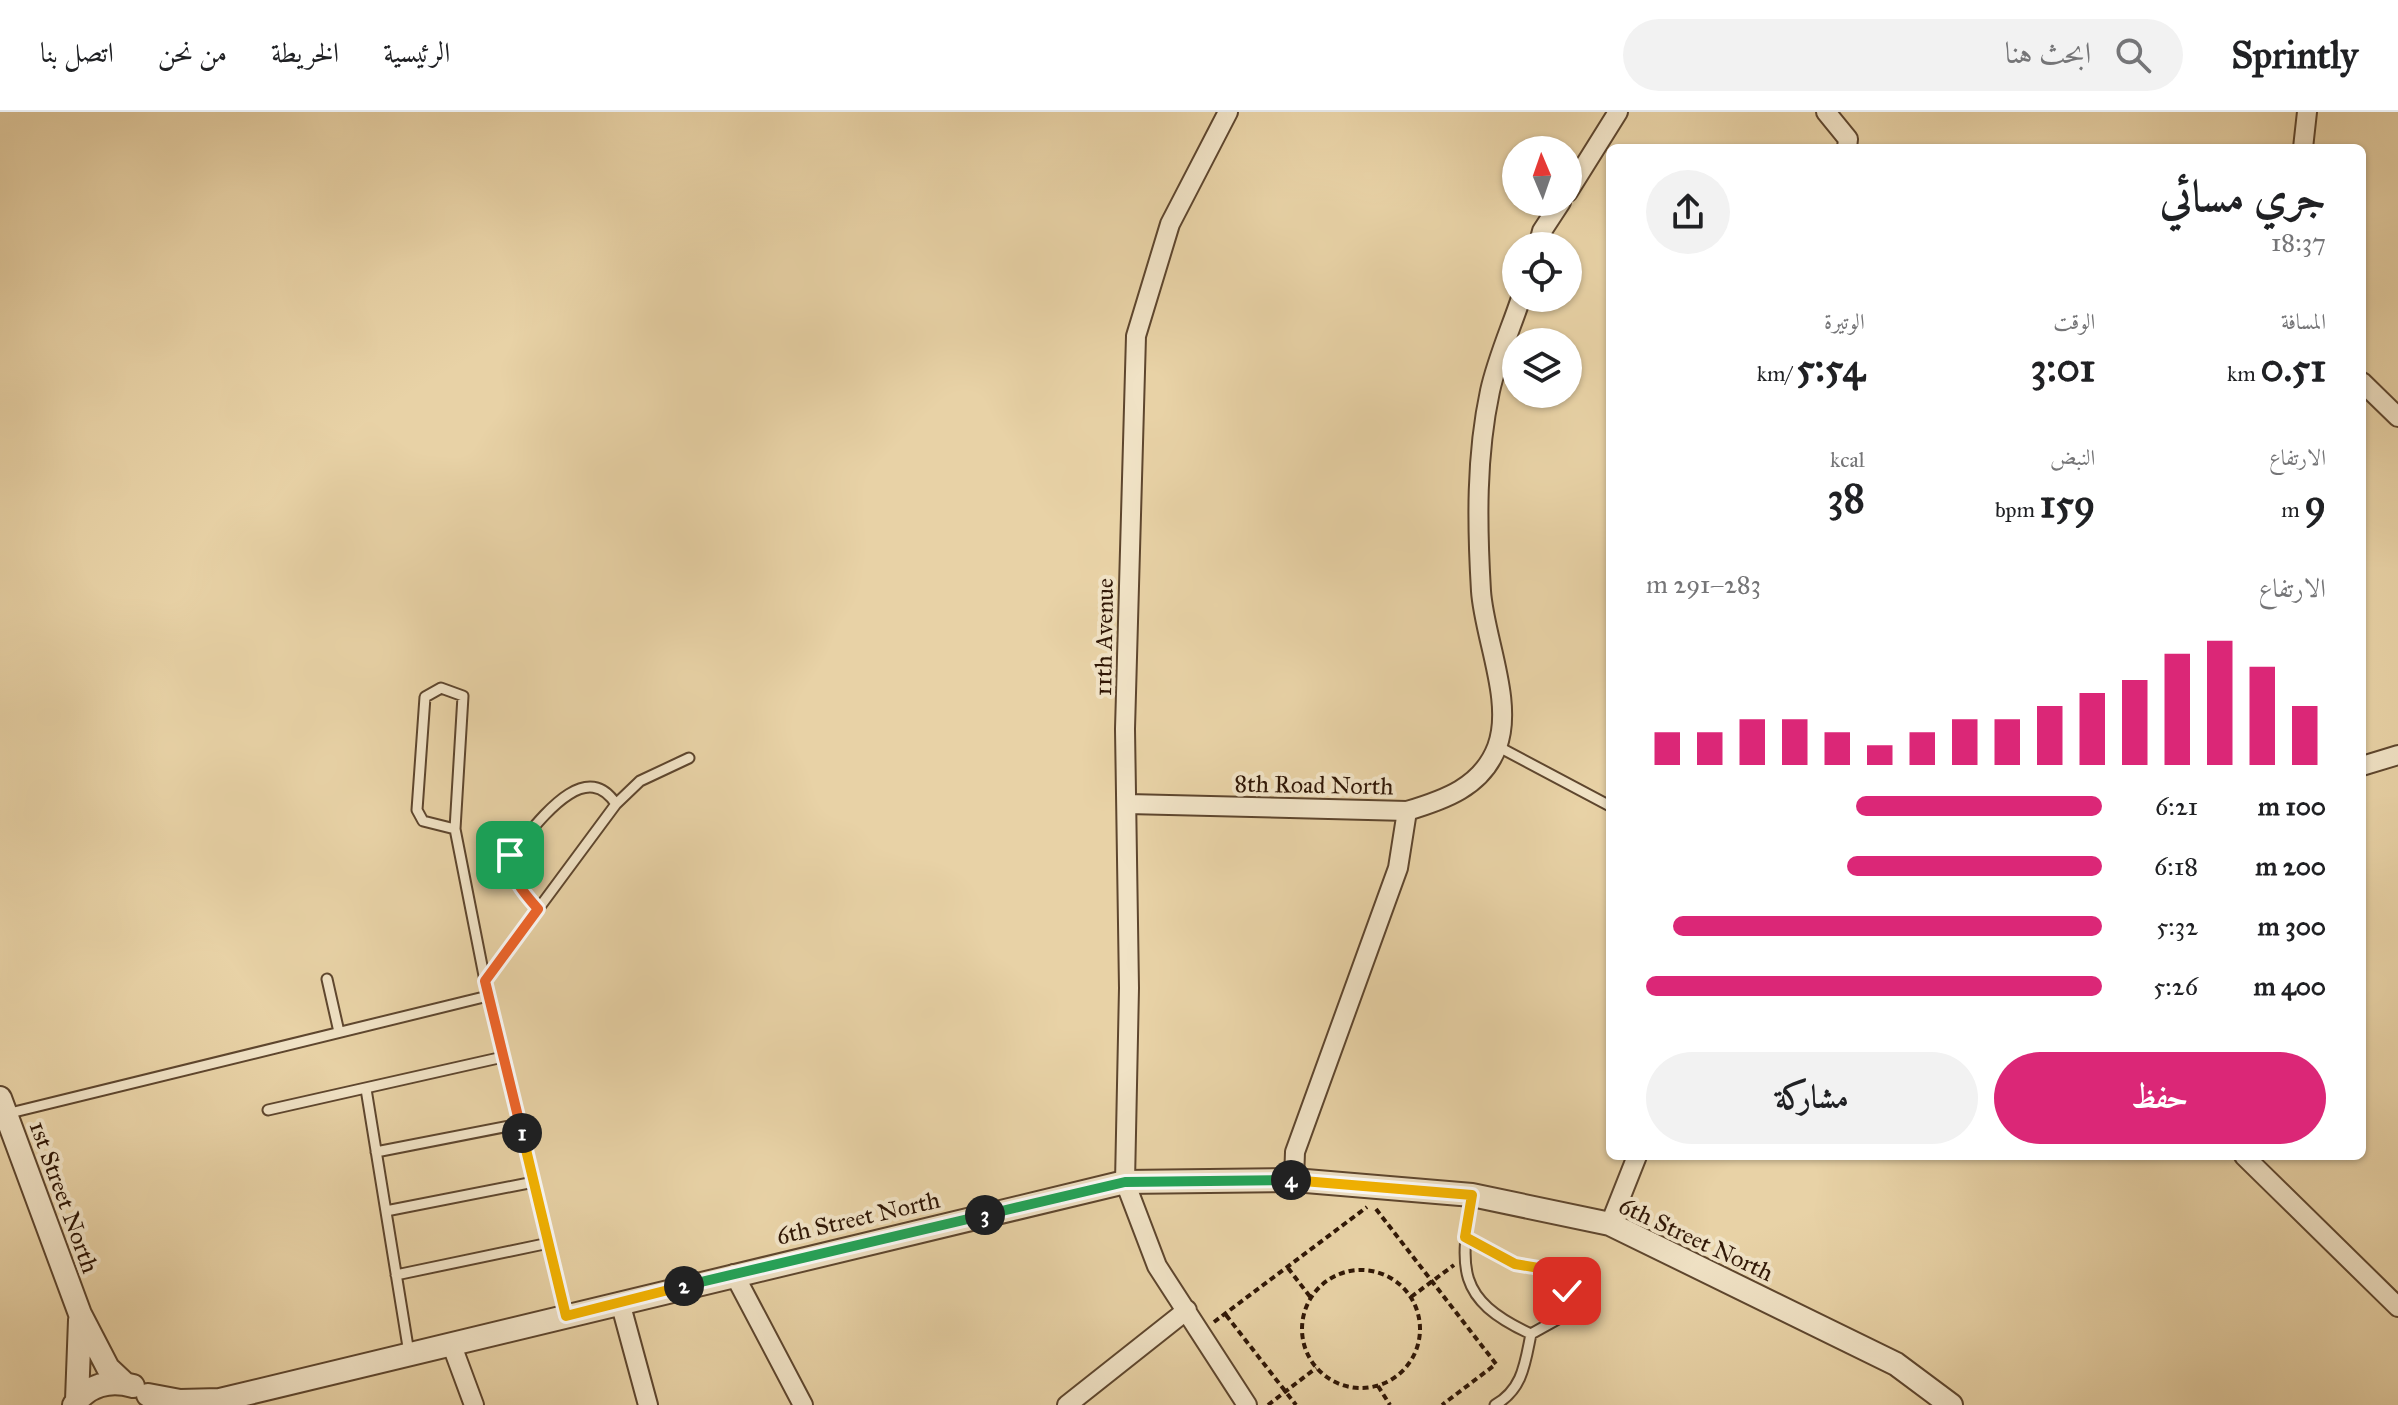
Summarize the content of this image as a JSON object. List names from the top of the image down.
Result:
{
  "streets": {
    "street": [
      "11th Avenue",
      "8th Road North",
      "1st Street North",
      "6th Street North"
    ]
  },
  "crossings": [
    ["11th Avenue", "8th Road North"],
    ["11th Avenue", "6th Street North"],
    ["1st Street North", "6th Street North"]
  ],
  "north": "top",
  "page": {
    "header": "Sprintly",
    "search": "ابحث هنا",
    "nav": [
      "الرئيسية",
      "الخريطة",
      "من نحن",
      "اتصل بنا"
    ],
    "heading": ["جري مسائي", "18:37"],
    "stats": [
      ["المسافة", "0.51 km"],
      ["الوقت", "3:01"],
      ["الوتيرة", "5:54 /km"],
      ["الارتفاع", "9 m"],
      ["النبض", "159 bpm"],
      ["kcal", "38"]
    ],
    "chart": ["الارتفاع", "283–291 m"],
    "list": [
      {
        "name": "100 m",
        "note": "6:21"
      },
      {
        "name": "200 m",
        "note": "6:18"
      },
      {
        "name": "300 m",
        "note": "5:32"
      },
      {
        "name": "400 m",
        "note": "5:26"
      }
    ],
    "buttons": ["حفظ", "مشاركة"],
    "pins": [
      "1",
      "4",
      "3",
      "2"
    ]
  }
}
